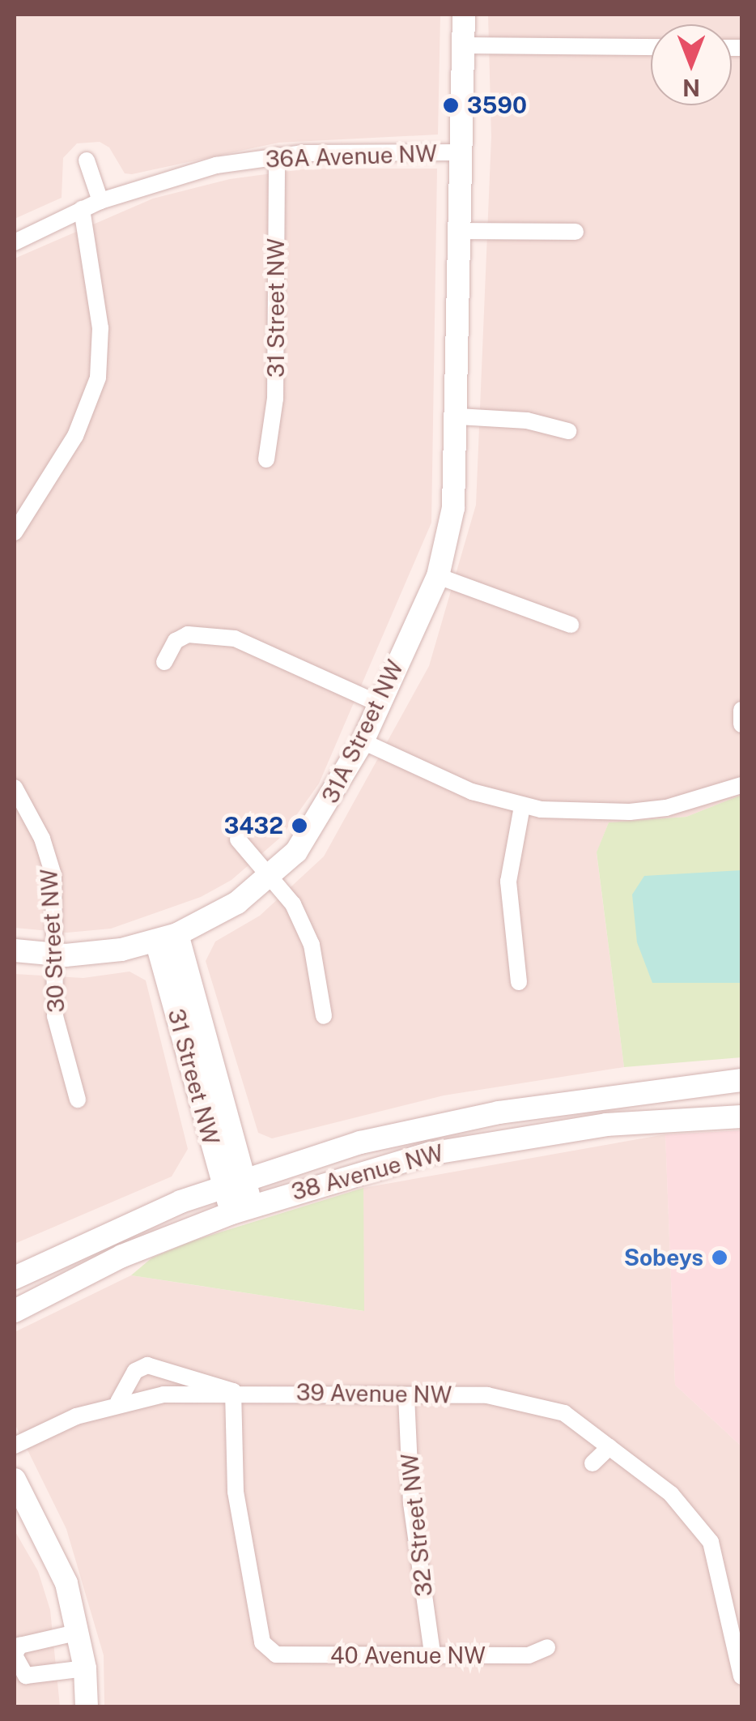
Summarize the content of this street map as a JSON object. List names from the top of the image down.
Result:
{
  "streets": {
    "street": [
      "36A Avenue NW",
      "31 Street NW",
      "31A Street NW",
      "30 Street NW",
      "38 Avenue NW",
      "39 Avenue NW",
      "32 Street NW",
      "40 Avenue NW"
    ]
  },
  "crossings": [
    ["36A Avenue NW", "31 Street NW"],
    ["36A Avenue NW", "31A Street NW"],
    ["31 Street NW", "31A Street NW"],
    ["31 Street NW", "38 Avenue NW"],
    ["31A Street NW", "30 Street NW"],
    ["39 Avenue NW", "32 Street NW"],
    ["39 Avenue NW", "40 Avenue NW"],
    ["32 Street NW", "40 Avenue NW"]
  ],
  "places": ["3590", "3432", "Sobeys"],
  "north": "bottom"
}
